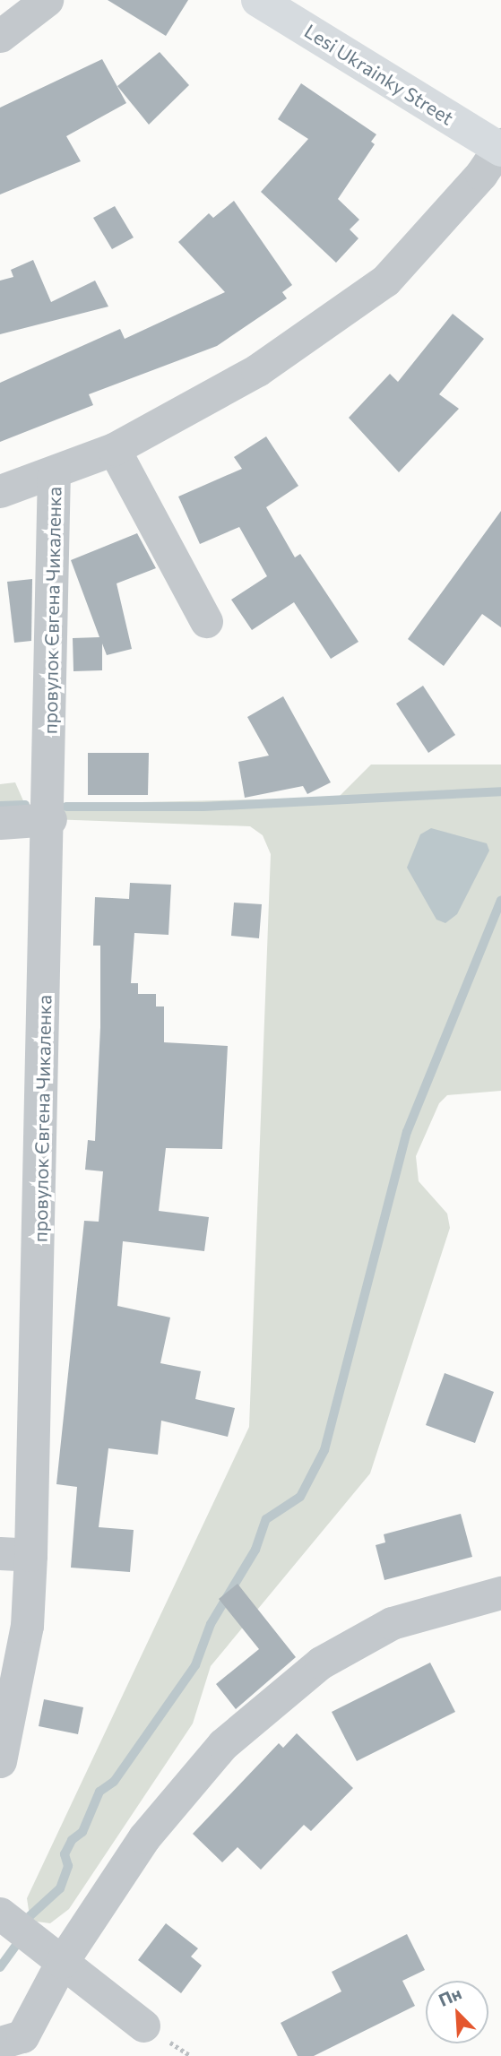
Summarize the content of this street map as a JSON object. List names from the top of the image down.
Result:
{
  "streets": {
    "main road": ["Lesi Ukrainky Street"],
    "street": ["провулок Євгена Чикаленка"]
  },
  "north": "top left"
}
